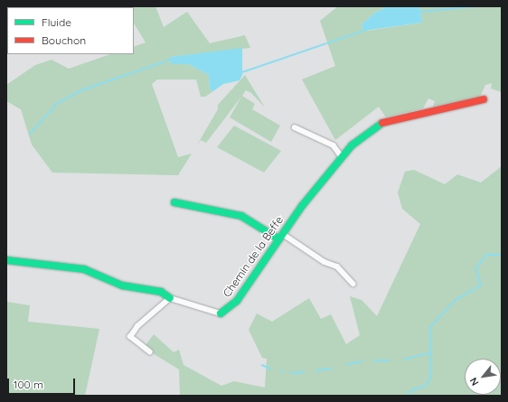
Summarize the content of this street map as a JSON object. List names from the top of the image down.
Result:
{
  "streets": {
    "street": ["Chemin de la Beffe"]
  },
  "legend": ["Fluide", "Bouchon"],
  "scale_bar": "100 m",
  "north": "bottom left"
}
